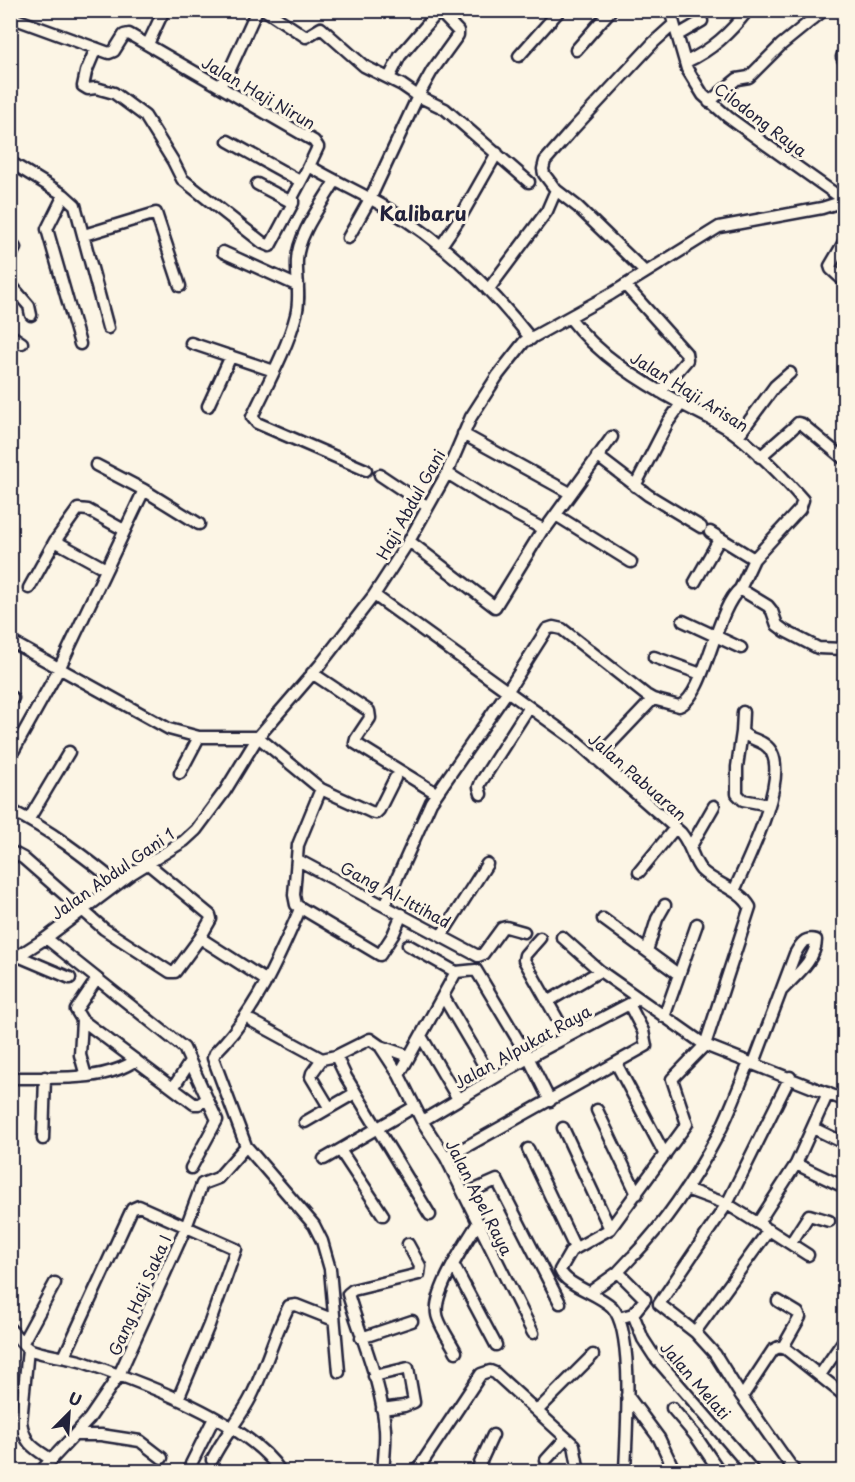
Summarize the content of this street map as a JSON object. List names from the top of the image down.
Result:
{
  "streets": {
    "street": [
      "Jalan Haji Nirun",
      "Cilodong Raya",
      "Jalan Haji Arisan",
      "Haji Abdul Gani",
      "Jalan Pabuaran",
      "Jalan Abdul Gani 1",
      "Gang Al-Ittihad",
      "Jalan Alpukat Raya",
      "Jalan Apel Raya",
      "Gang Haji Saka I",
      "Jalan Melati"
    ]
  },
  "crossings": [
    ["Cilodong Raya", "Haji Abdul Gani"],
    ["Jalan Haji Arisan", "Haji Abdul Gani"],
    ["Haji Abdul Gani", "Jalan Pabuaran"],
    ["Haji Abdul Gani", "Jalan Abdul Gani 1"],
    ["Jalan Alpukat Raya", "Jalan Apel Raya"]
  ],
  "districts": ["Kalibaru"],
  "north": "top right"
}
